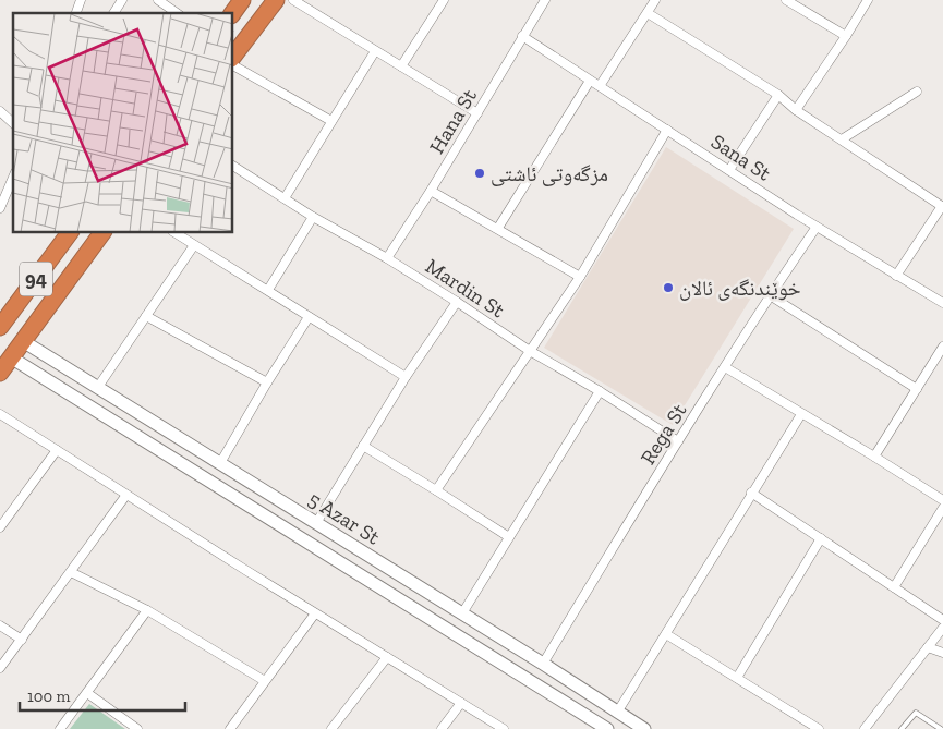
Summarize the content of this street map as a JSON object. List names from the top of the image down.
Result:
{
  "streets": {
    "highway": ["94"],
    "main road": ["5 Azar St"],
    "street": [
      "Hana St",
      "Sana St",
      "Mardin St",
      "Rega St"
    ]
  },
  "crossings": [
    ["Hana St", "Sana St"],
    ["Hana St", "Mardin St"],
    ["Sana St", "Rega St"],
    ["Mardin St", "Rega St"],
    ["Rega St", "5 Azar St"]
  ],
  "places": ["مزگەوتی ئاشتی", "خوێندنگەی ئالان"],
  "scale_bar": "100 m"
}
